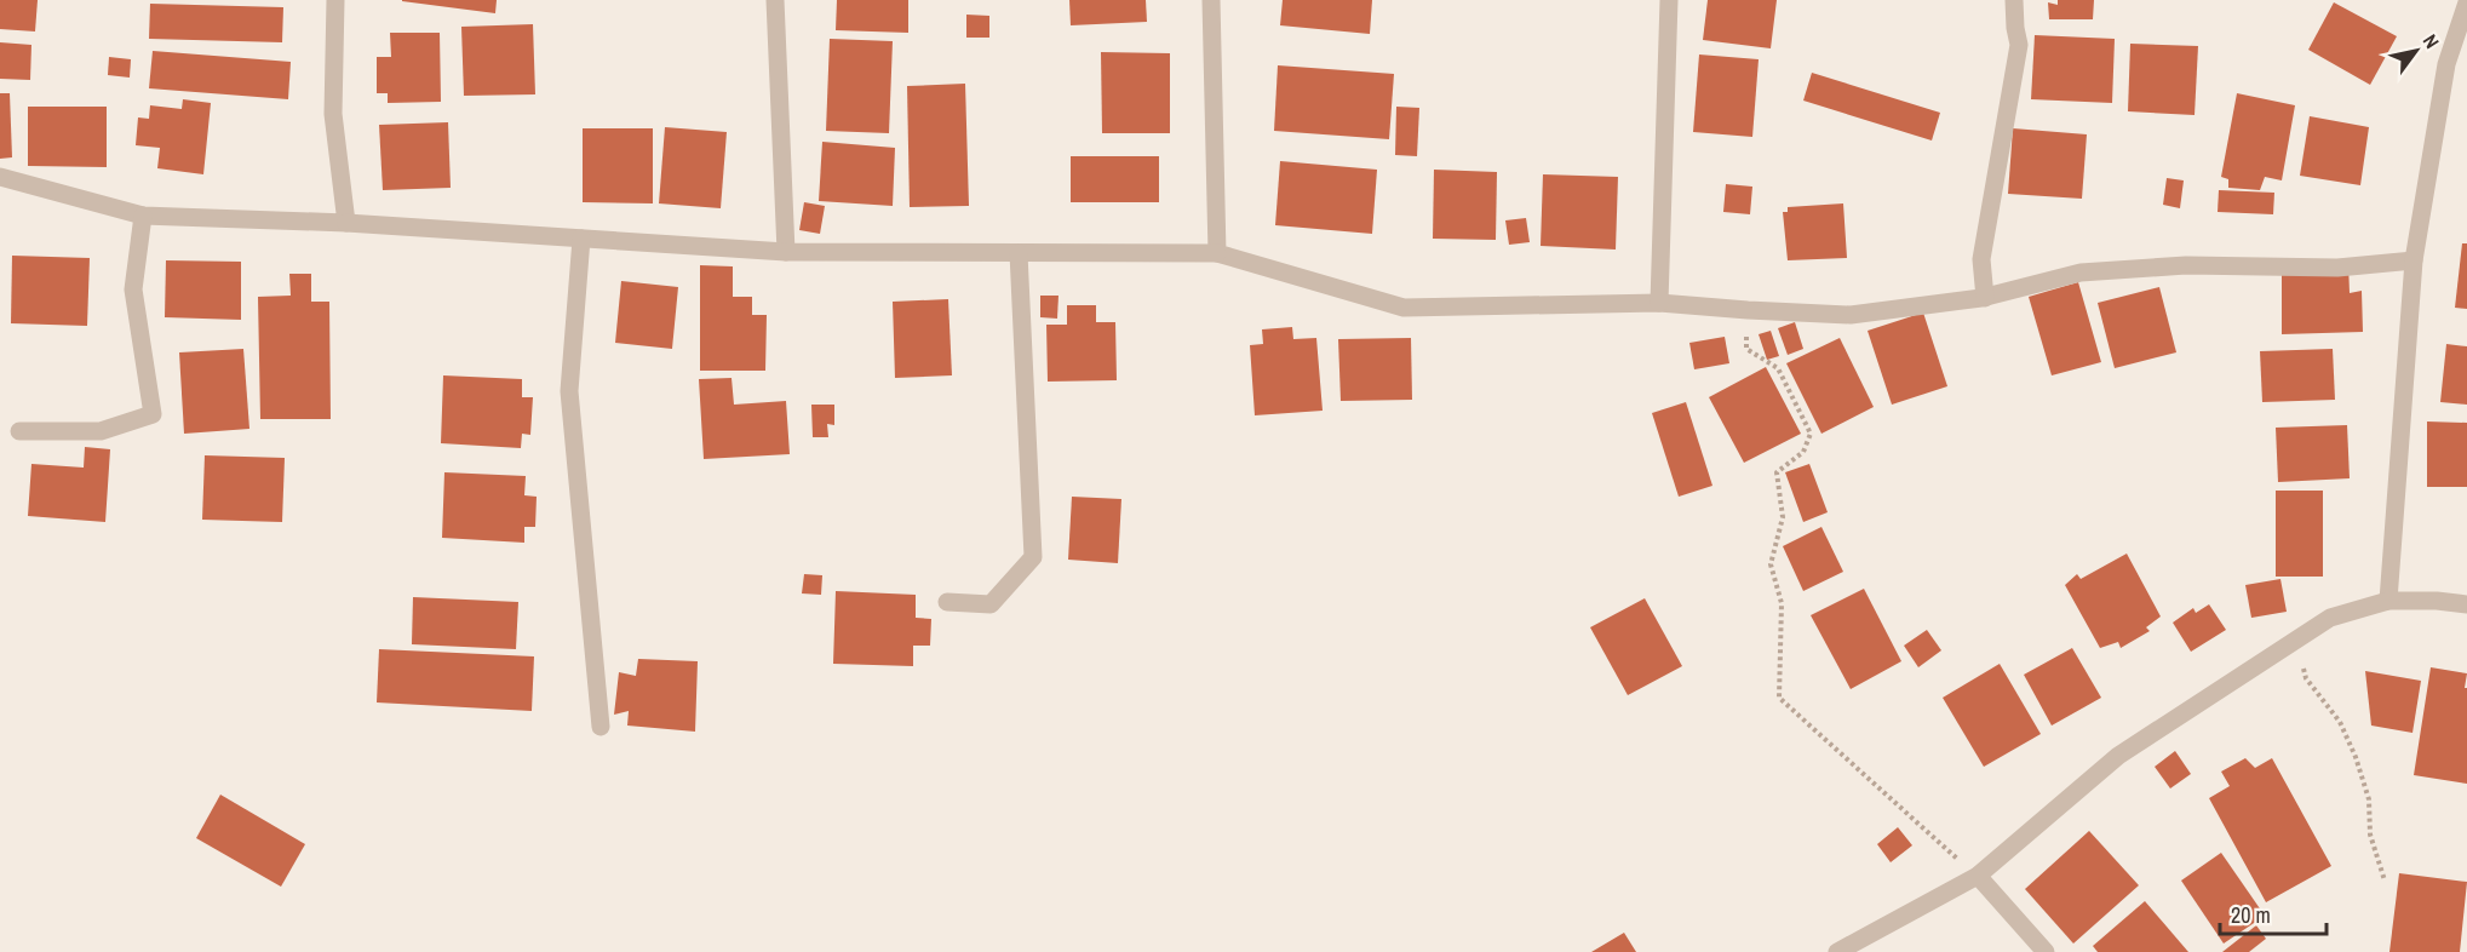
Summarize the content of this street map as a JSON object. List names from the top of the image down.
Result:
{
  "scale_bar": "20 m",
  "north": "top right"
}
